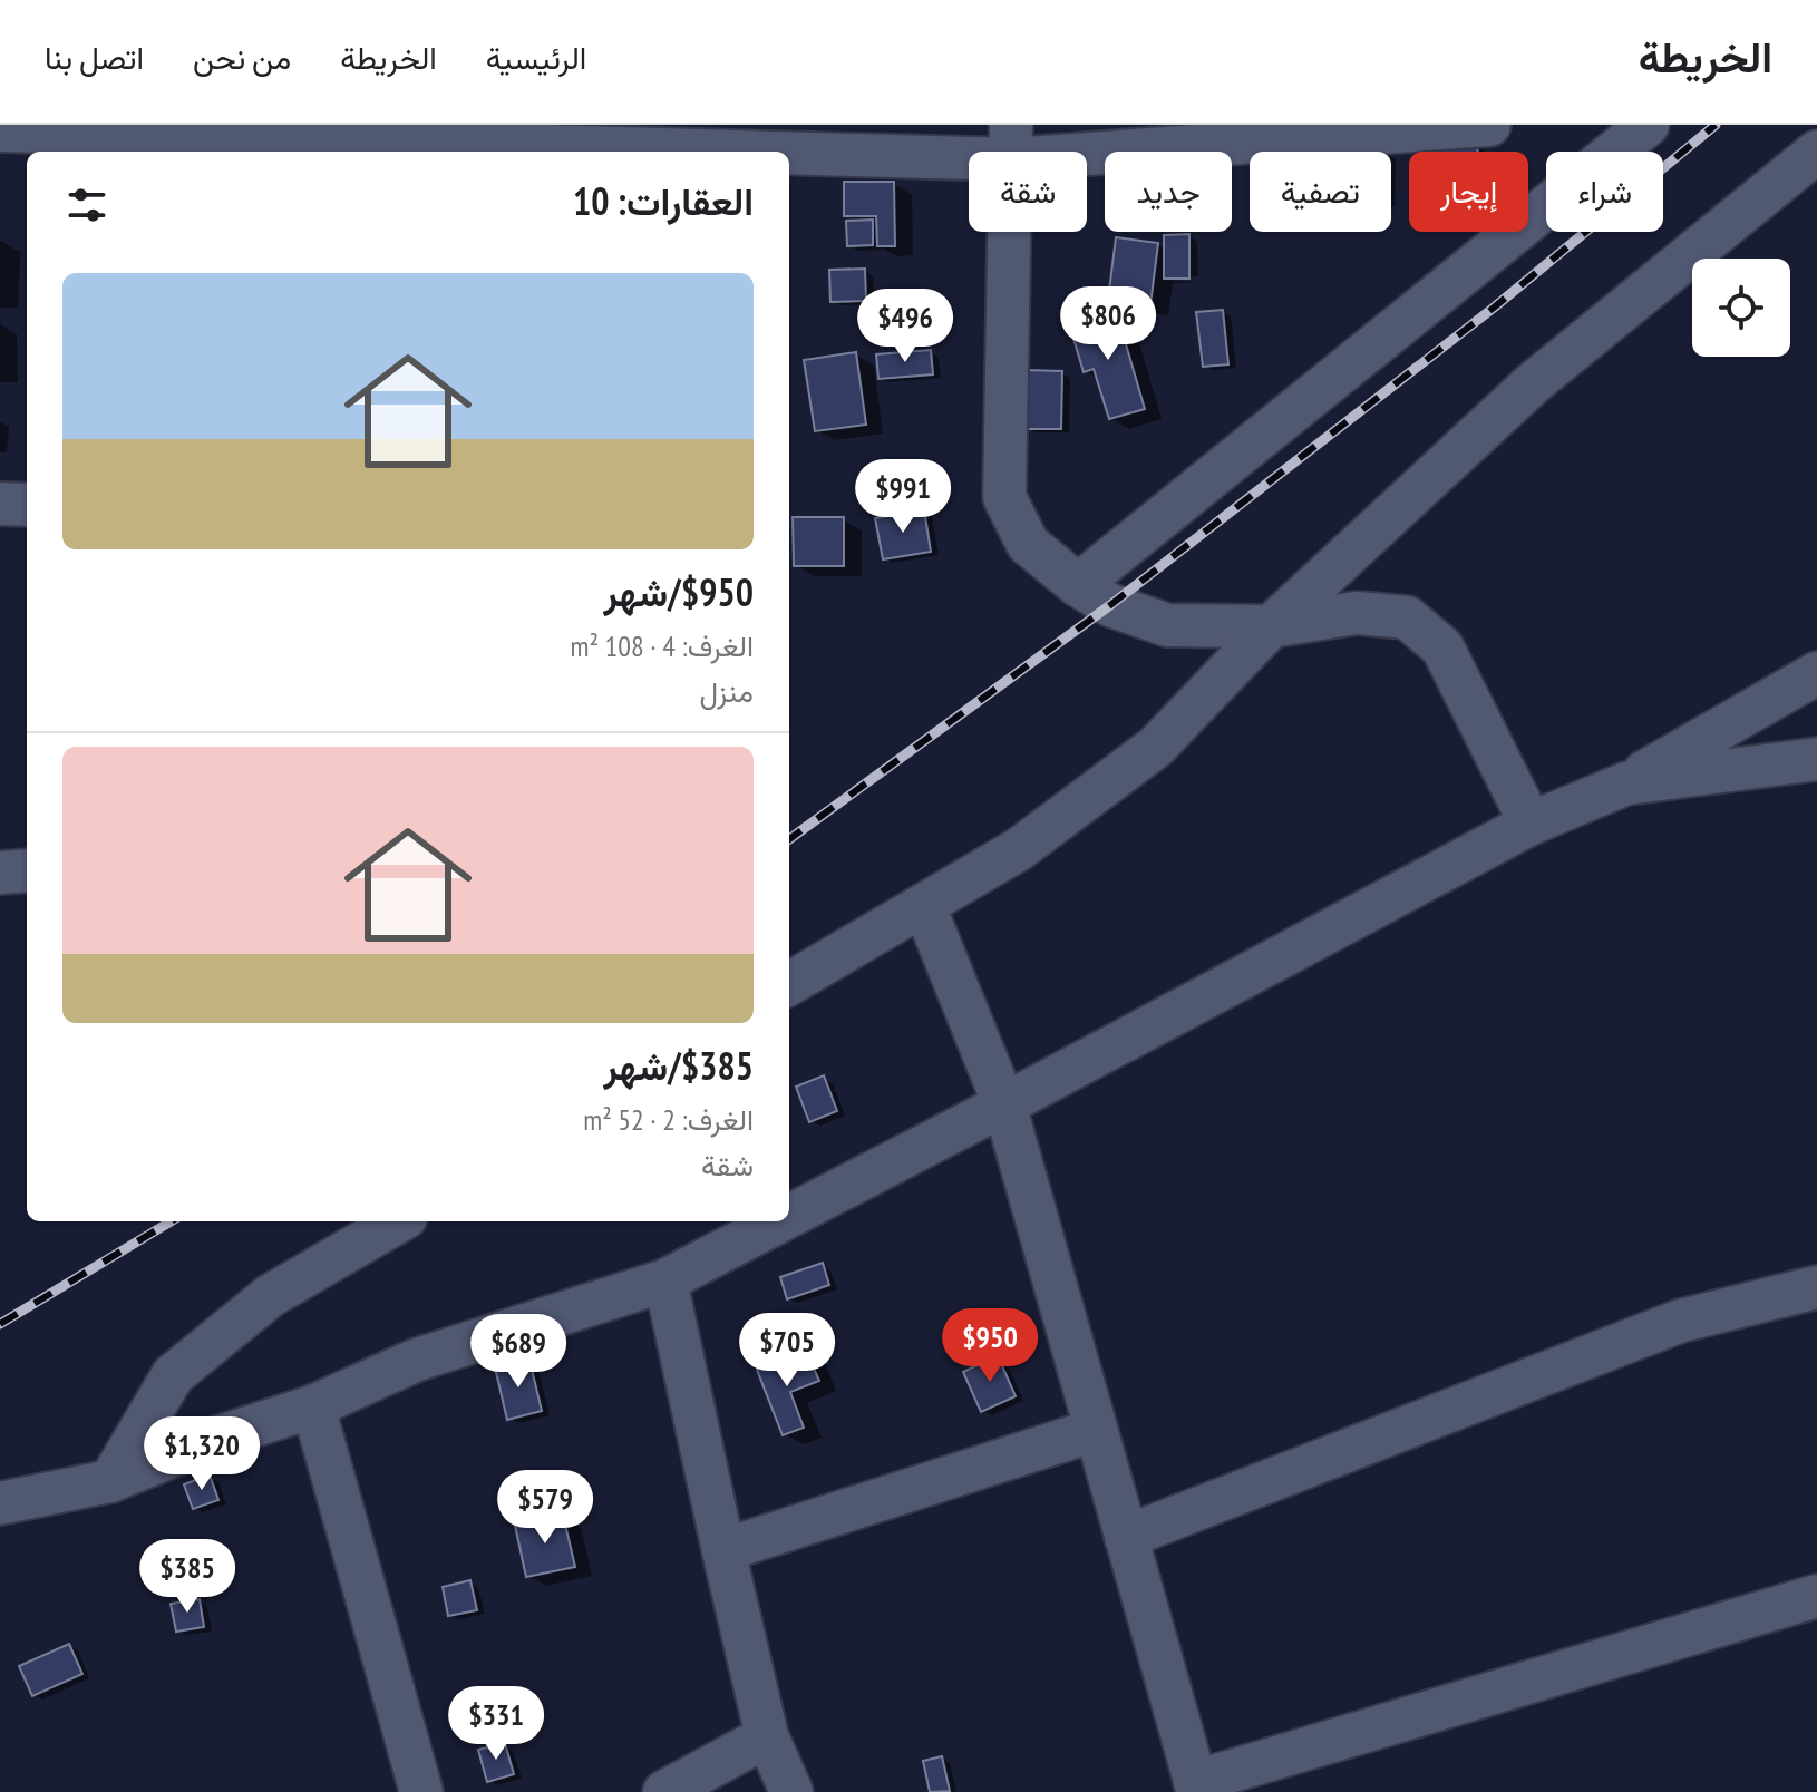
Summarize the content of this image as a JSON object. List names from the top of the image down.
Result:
{
  "page": {
    "header": "الخريطة",
    "nav": [
      "الرئيسية",
      "الخريطة",
      "من نحن",
      "اتصل بنا"
    ],
    "chip": [
      "شراء",
      "إيجار",
      "تصفية",
      "جديد",
      "شقة"
    ],
    "heading": "العقارات: 10",
    "list": [
      {
        "name": "$950/شهر",
        "note": "الغرف: 4 · 108 m² · منزل"
      },
      {
        "name": "$385/شهر",
        "note": "الغرف: 2 · 52 m² · شقة"
      }
    ],
    "price": [
      "$806",
      "$496",
      "$991",
      "$950",
      "$705",
      "$689",
      "$1,320",
      "$579",
      "$385",
      "$331"
    ]
  }
}
